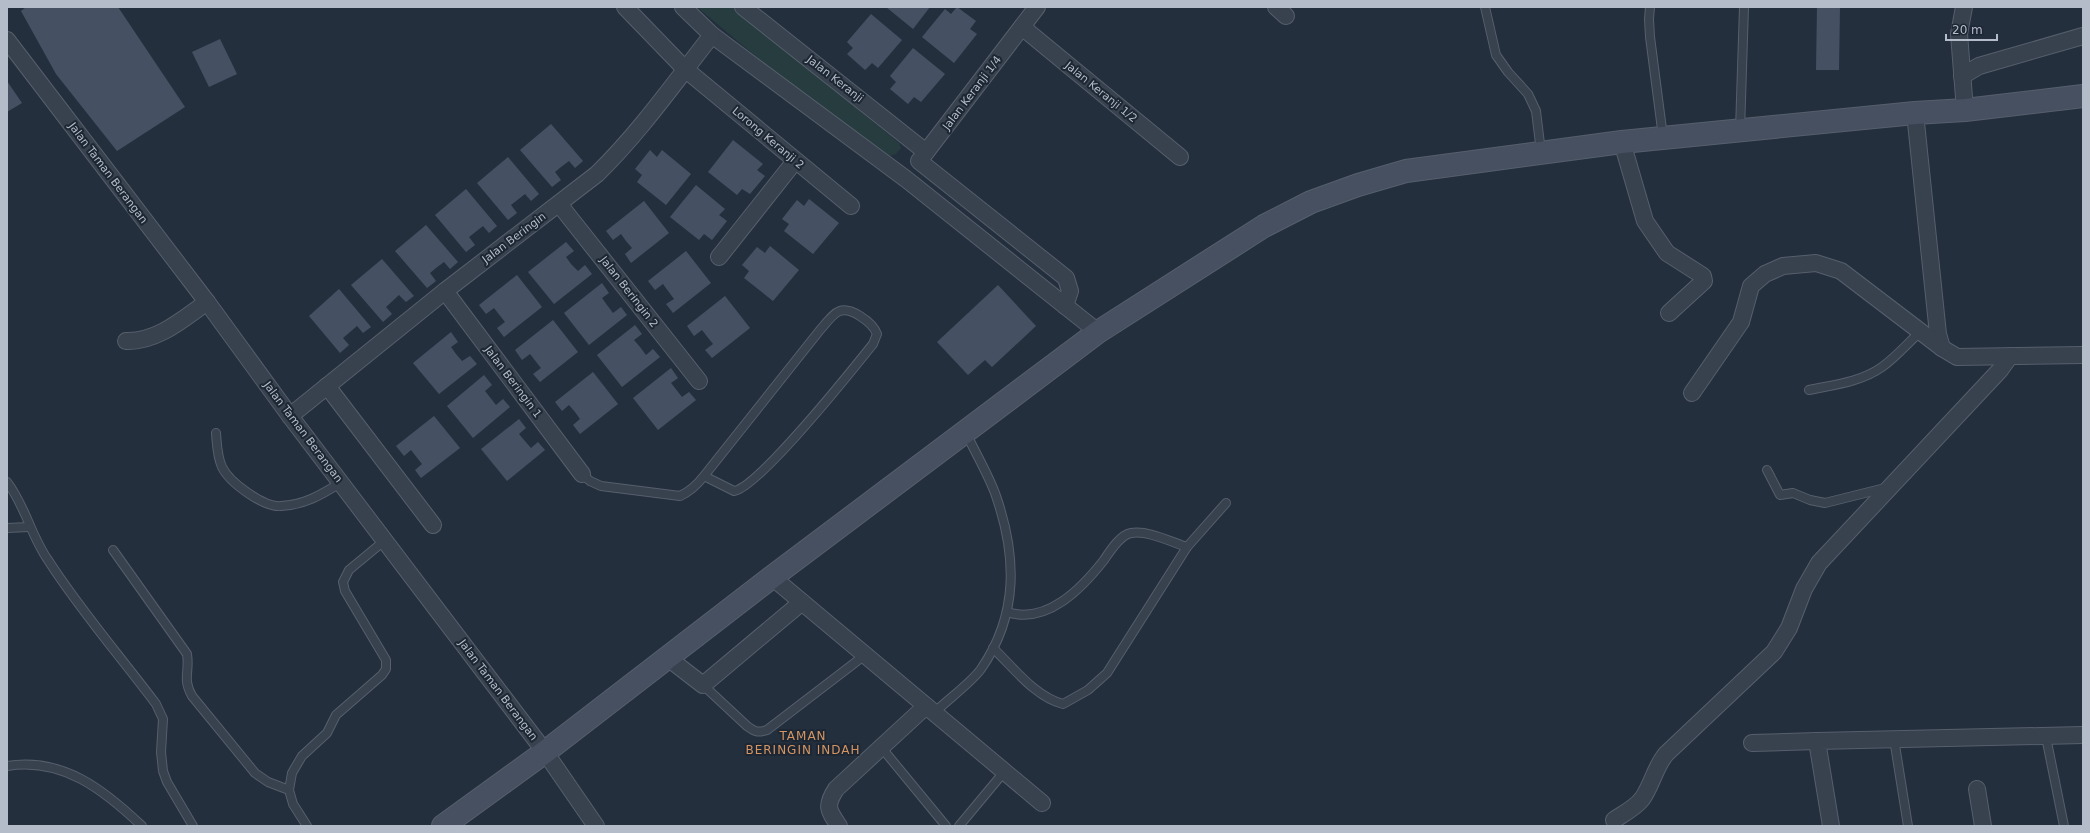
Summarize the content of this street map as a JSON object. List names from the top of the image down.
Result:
{
  "streets": {
    "street": [
      "Jalan Keranji",
      "Jalan Keranji 1/2",
      "Jalan Keranji 1/4",
      "Lorong Keranji 2",
      "Jalan Taman Berangan",
      "Jalan Beringin",
      "Jalan Beringin 2",
      "Jalan Beringin 1"
    ]
  },
  "crossings": [
    ["Jalan Keranji", "Jalan Keranji 1/4"],
    ["Jalan Keranji 1/2", "Jalan Keranji 1/4"],
    ["Lorong Keranji 2", "Jalan Beringin"],
    ["Jalan Taman Berangan", "Jalan Beringin"],
    ["Jalan Beringin", "Jalan Beringin 2"],
    ["Jalan Beringin", "Jalan Beringin 1"]
  ],
  "districts": ["TAMAN BERINGIN INDAH"],
  "scale_bar": "20 m"
}
